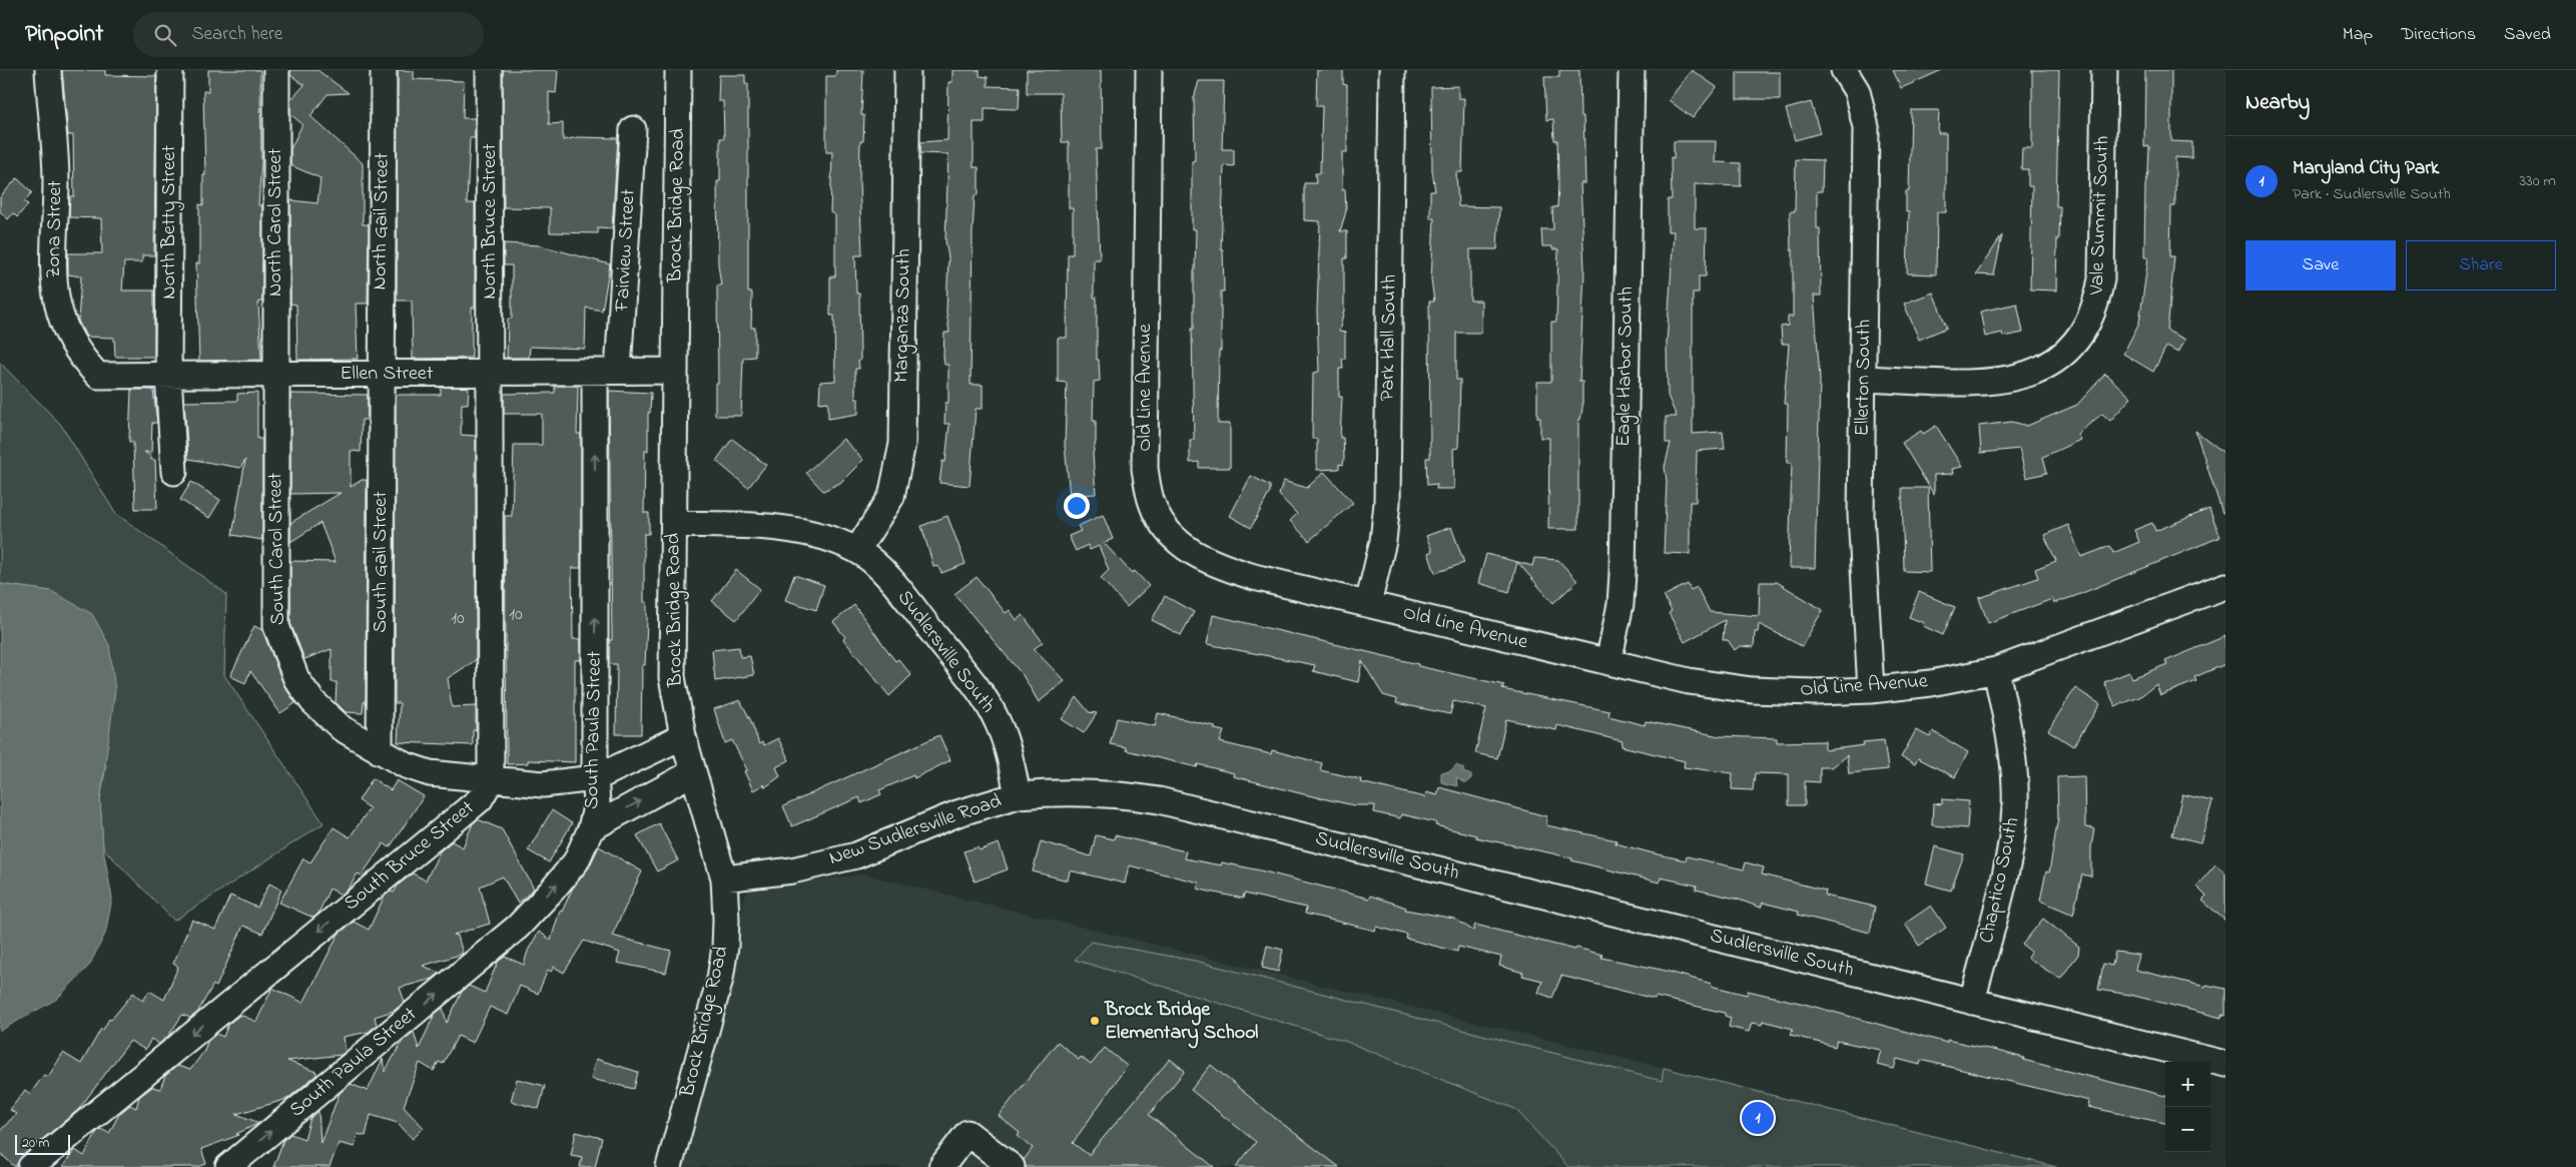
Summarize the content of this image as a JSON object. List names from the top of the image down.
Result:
{
  "streets": {
    "street": [
      "Brock Bridge Road",
      "Vale Summit South",
      "North Gail Street",
      "North Bruce Street",
      "North Betty Street",
      "North Carol Street",
      "Zona Street",
      "Fairview Street",
      "Marganza South",
      "Park Hall South",
      "Eagle Harbor South",
      "Ellen Street",
      "Ellerton South",
      "Old Line Avenue",
      "South Carol Street",
      "South Gail Street",
      "Sudlersville South",
      "South Paula Street",
      "New Sudlersville Road",
      "South Bruce Street",
      "Chaptico South"
    ]
  },
  "crossings": [
    ["Brock Bridge Road", "Ellen Street"],
    ["Brock Bridge Road", "South Carol Street"],
    ["Brock Bridge Road", "Sudlersville South"],
    ["Brock Bridge Road", "New Sudlersville Road"],
    ["Vale Summit South", "Ellerton South"],
    ["North Gail Street", "Ellen Street"],
    ["North Gail Street", "South Gail Street"],
    ["North Bruce Street", "Ellen Street"],
    ["North Betty Street", "Ellen Street"],
    ["North Carol Street", "Ellen Street"],
    ["North Carol Street", "South Carol Street"],
    ["Zona Street", "Ellen Street"],
    ["Fairview Street", "Ellen Street"],
    ["Fairview Street", "South Paula Street"],
    ["Marganza South", "Sudlersville South"],
    ["Park Hall South", "Old Line Avenue"],
    ["Eagle Harbor South", "Old Line Avenue"],
    ["Ellen Street", "South Carol Street"],
    ["Ellen Street", "South Gail Street"],
    ["Ellen Street", "South Paula Street"],
    ["Ellerton South", "Old Line Avenue"],
    ["Old Line Avenue", "Chaptico South"],
    ["South Carol Street", "South Gail Street"],
    ["South Carol Street", "South Paula Street"],
    ["South Carol Street", "South Bruce Street"],
    ["Sudlersville South", "New Sudlersville Road"],
    ["Sudlersville South", "Chaptico South"]
  ],
  "one_way": ["South Paula Street", "South Bruce Street"],
  "places": ["Brock Bridge Elementary School"],
  "house_numbers": ["10", "10"],
  "scale_bar": "20 m",
  "page": {
    "header": "Pinpoint",
    "search": "Search here",
    "nav": ["Map", "Directions", "Saved"],
    "heading": "Nearby",
    "list": [
      {
        "mark": "1",
        "name": "Maryland City Park",
        "note": "Park · Sudlersville South",
        "value": "330 m"
      }
    ],
    "buttons": ["Save", "Share"],
    "map_buttons": ["+", "−"],
    "pins": "1",
    "scale": "20 m"
  }
}
